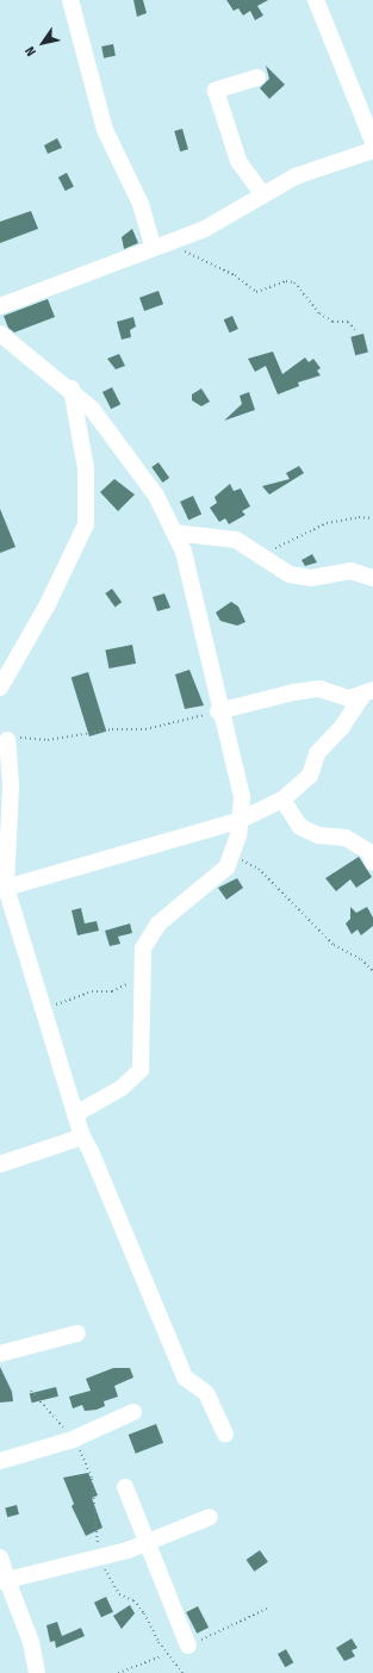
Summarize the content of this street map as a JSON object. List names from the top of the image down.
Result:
{
  "north": "bottom left"
}
